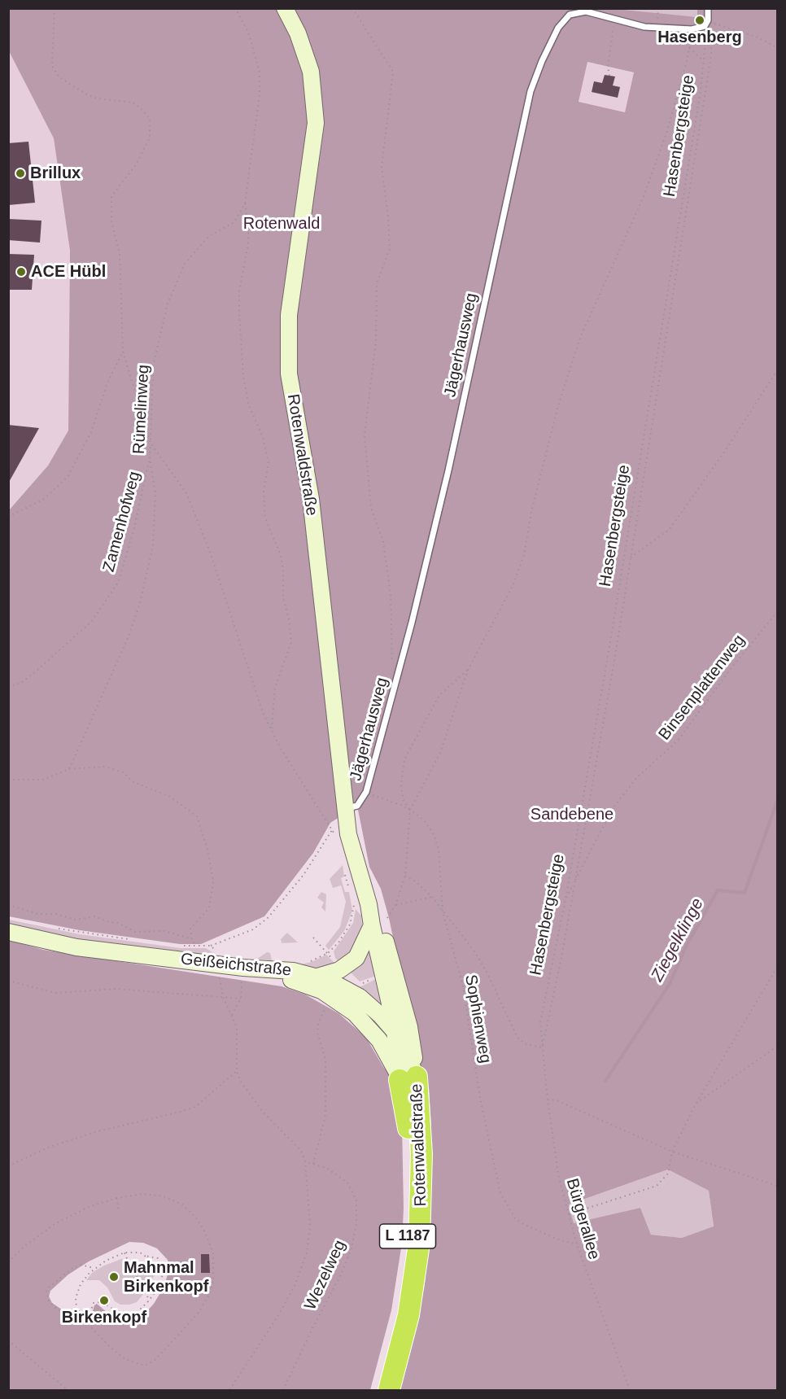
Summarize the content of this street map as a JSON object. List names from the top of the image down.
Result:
{
  "streets": {
    "highway": ["Rotenwaldstraße", "L 1187"],
    "main road": ["Geißeichstraße"],
    "lane": ["Jägerhausweg"],
    "path": [
      "Hasenbergsteige",
      "Rümelinweg",
      "Zamenhofweg",
      "Binsenplattenweg",
      "Sophienweg",
      "Bürgerallee",
      "Wezelweg"
    ]
  },
  "crossings": [
    ["Hasenbergsteige", "Jägerhausweg"],
    ["Hasenbergsteige", "Binsenplattenweg"],
    ["Hasenbergsteige", "Bürgerallee"],
    ["Jägerhausweg", "Rotenwaldstraße"],
    ["Jägerhausweg", "Sophienweg"],
    ["Rümelinweg", "Zamenhofweg"],
    ["Rotenwaldstraße", "Geißeichstraße"],
    ["Sophienweg", "Bürgerallee"]
  ],
  "water": ["Ziegelklinge"],
  "parks": ["Rotenwald", "Sandebene"],
  "places": [
    "Hasenberg",
    "Brillux",
    "ACE Hübl",
    "Mahnmal Birkenkopf",
    "Birkenkopf"
  ]
}
